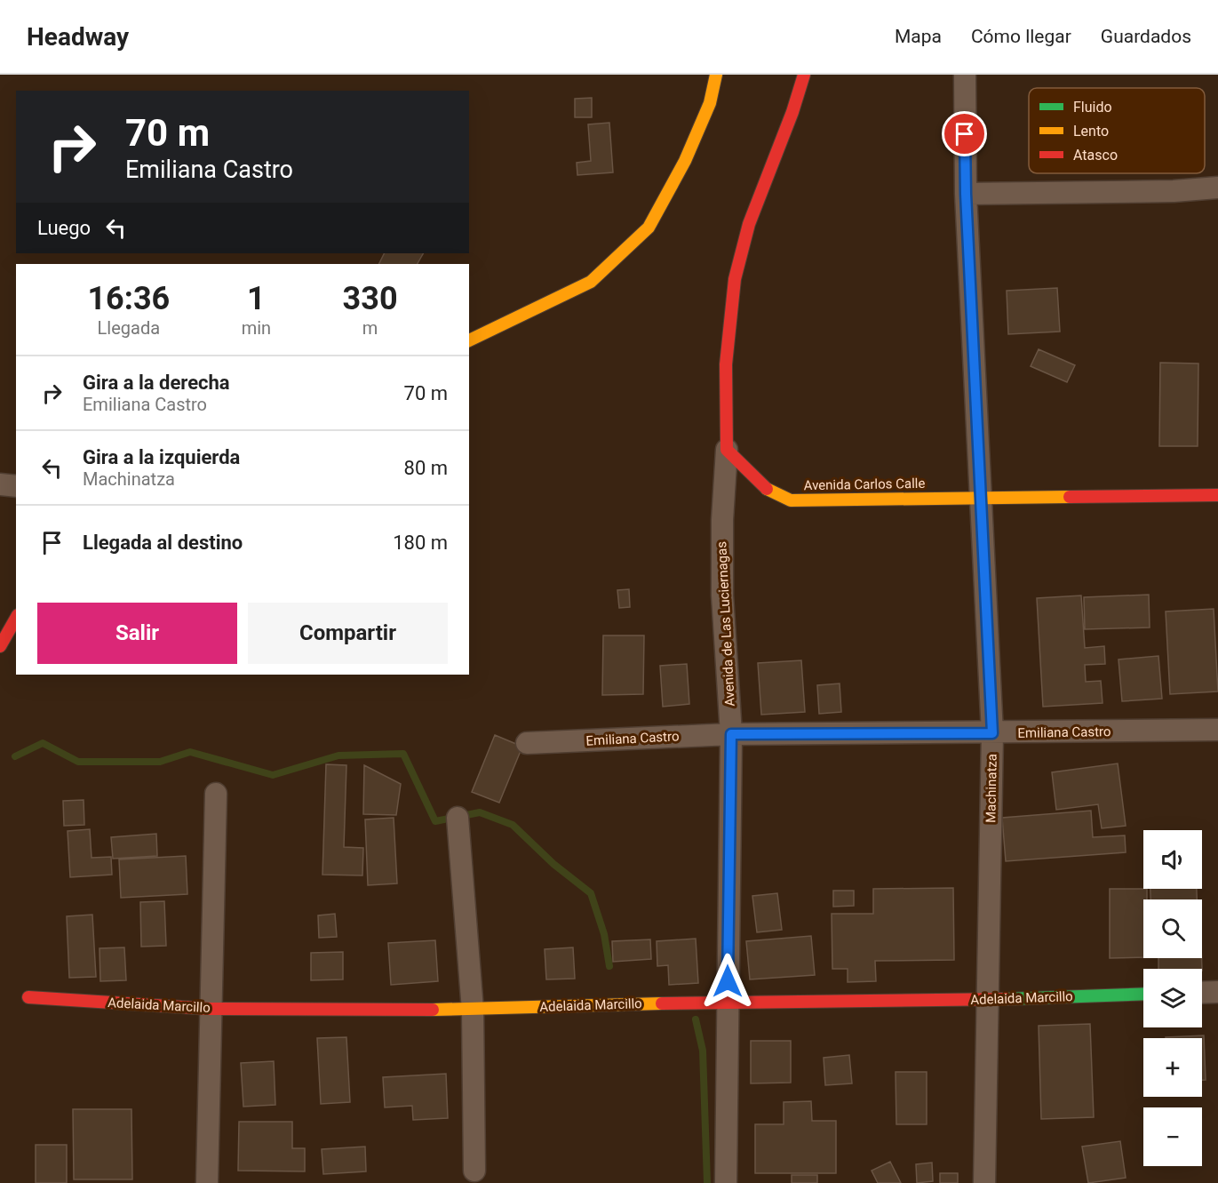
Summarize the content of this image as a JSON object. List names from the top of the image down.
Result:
{
  "streets": {
    "main road": ["Avenida Carlos Calle", "Adelaida Marcillo"],
    "street": ["Avenida de Las Luciernagas", "Emiliana Castro", "Machinatza"]
  },
  "crossings": [
    ["Avenida Carlos Calle", "Avenida de Las Luciernagas"],
    ["Avenida Carlos Calle", "Machinatza"],
    ["Avenida de Las Luciernagas", "Emiliana Castro"],
    ["Avenida de Las Luciernagas", "Adelaida Marcillo"],
    ["Emiliana Castro", "Machinatza"],
    ["Machinatza", "Adelaida Marcillo"]
  ],
  "legend": ["Fluido", "Lento", "Atasco"],
  "page": {
    "header": "Headway",
    "nav": ["Mapa", "Cómo llegar", "Guardados"],
    "turn": ["70 m", "Emiliana Castro"],
    "then": "Luego",
    "eta": [
      "16:36",
      "Llegada",
      "1",
      "min",
      "330",
      "m"
    ],
    "list": [
      {
        "name": "Gira a la derecha",
        "note": "Emiliana Castro",
        "value": "70 m"
      },
      {
        "name": "Gira a la izquierda",
        "note": "Machinatza",
        "value": "80 m"
      },
      {
        "name": "Llegada al destino",
        "value": "180 m"
      }
    ],
    "buttons": ["Salir", "Compartir"],
    "map_buttons": ["+", "−"]
  }
}
